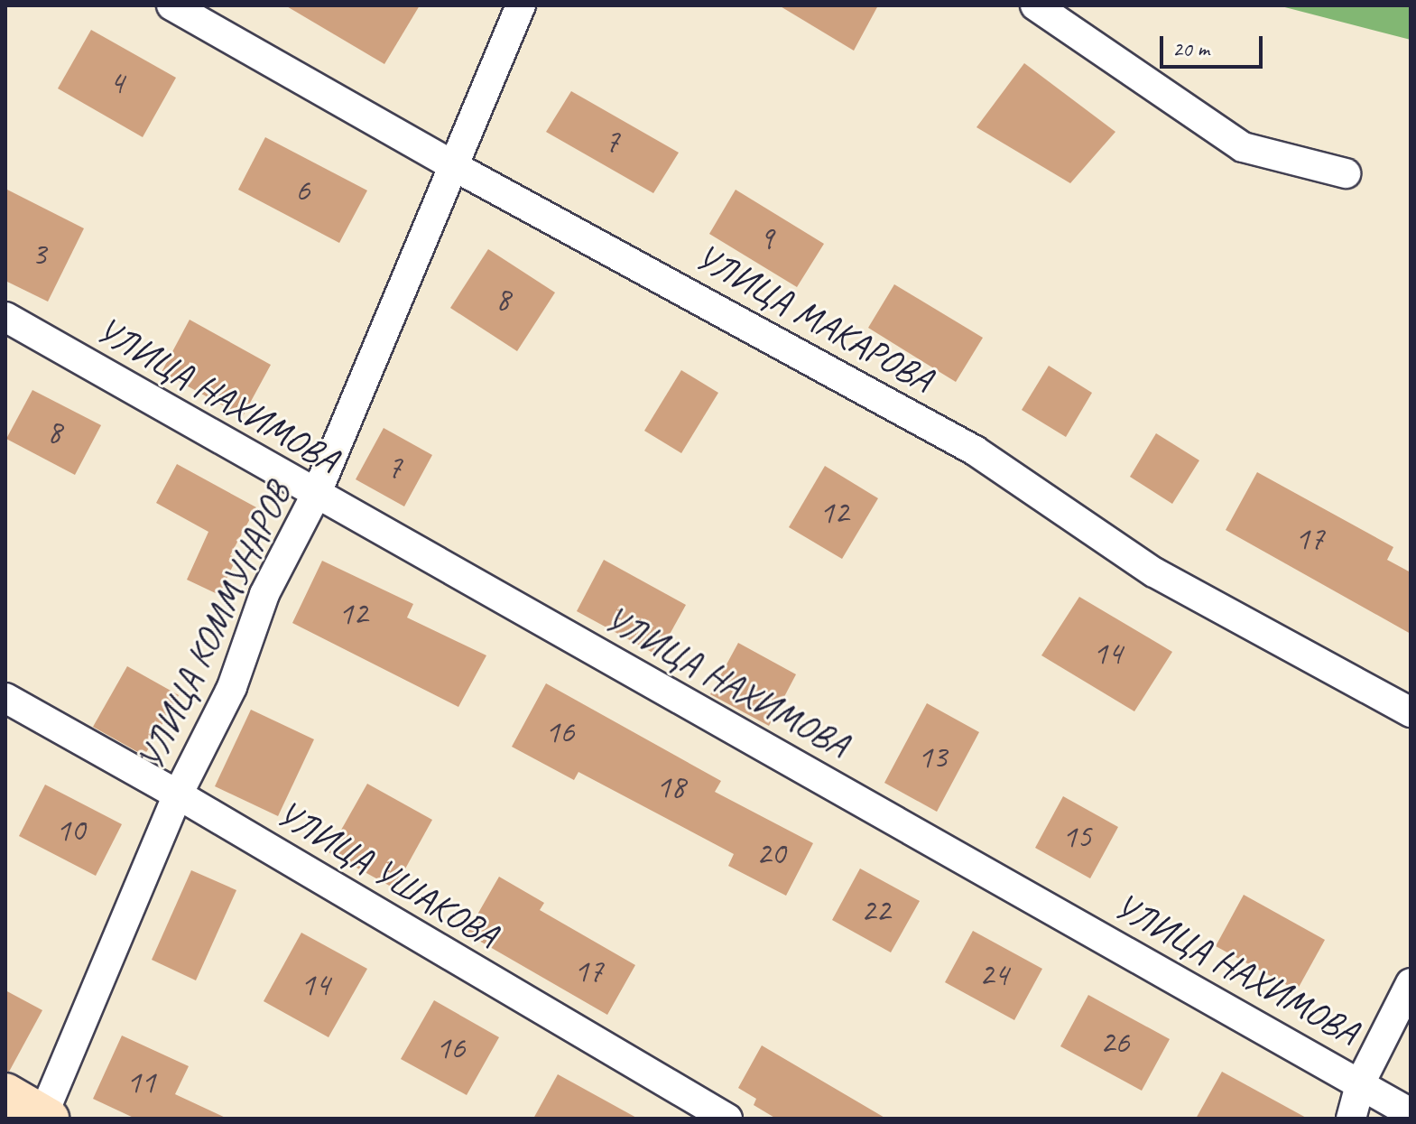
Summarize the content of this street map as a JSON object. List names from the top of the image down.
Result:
{
  "streets": {
    "street": [
      "УЛИЦА МАКАРОВА",
      "УЛИЦА НАХИМОВА",
      "УЛИЦА КОММУНАРОВ",
      "УЛИЦА УШАКОВА"
    ]
  },
  "crossings": [
    ["УЛИЦА МАКАРОВА", "УЛИЦА КОММУНАРОВ"],
    ["УЛИЦА НАХИМОВА", "УЛИЦА КОММУНАРОВ"],
    ["УЛИЦА КОММУНАРОВ", "УЛИЦА УШАКОВА"]
  ],
  "house_numbers": [
    "4",
    "7",
    "6",
    "9",
    "3",
    "8",
    "8",
    "7",
    "12",
    "17",
    "12",
    "14",
    "16",
    "13",
    "18",
    "10",
    "15",
    "20",
    "22",
    "17",
    "24",
    "14",
    "26",
    "16",
    "11"
  ],
  "scale_bar": "20 m"
}
